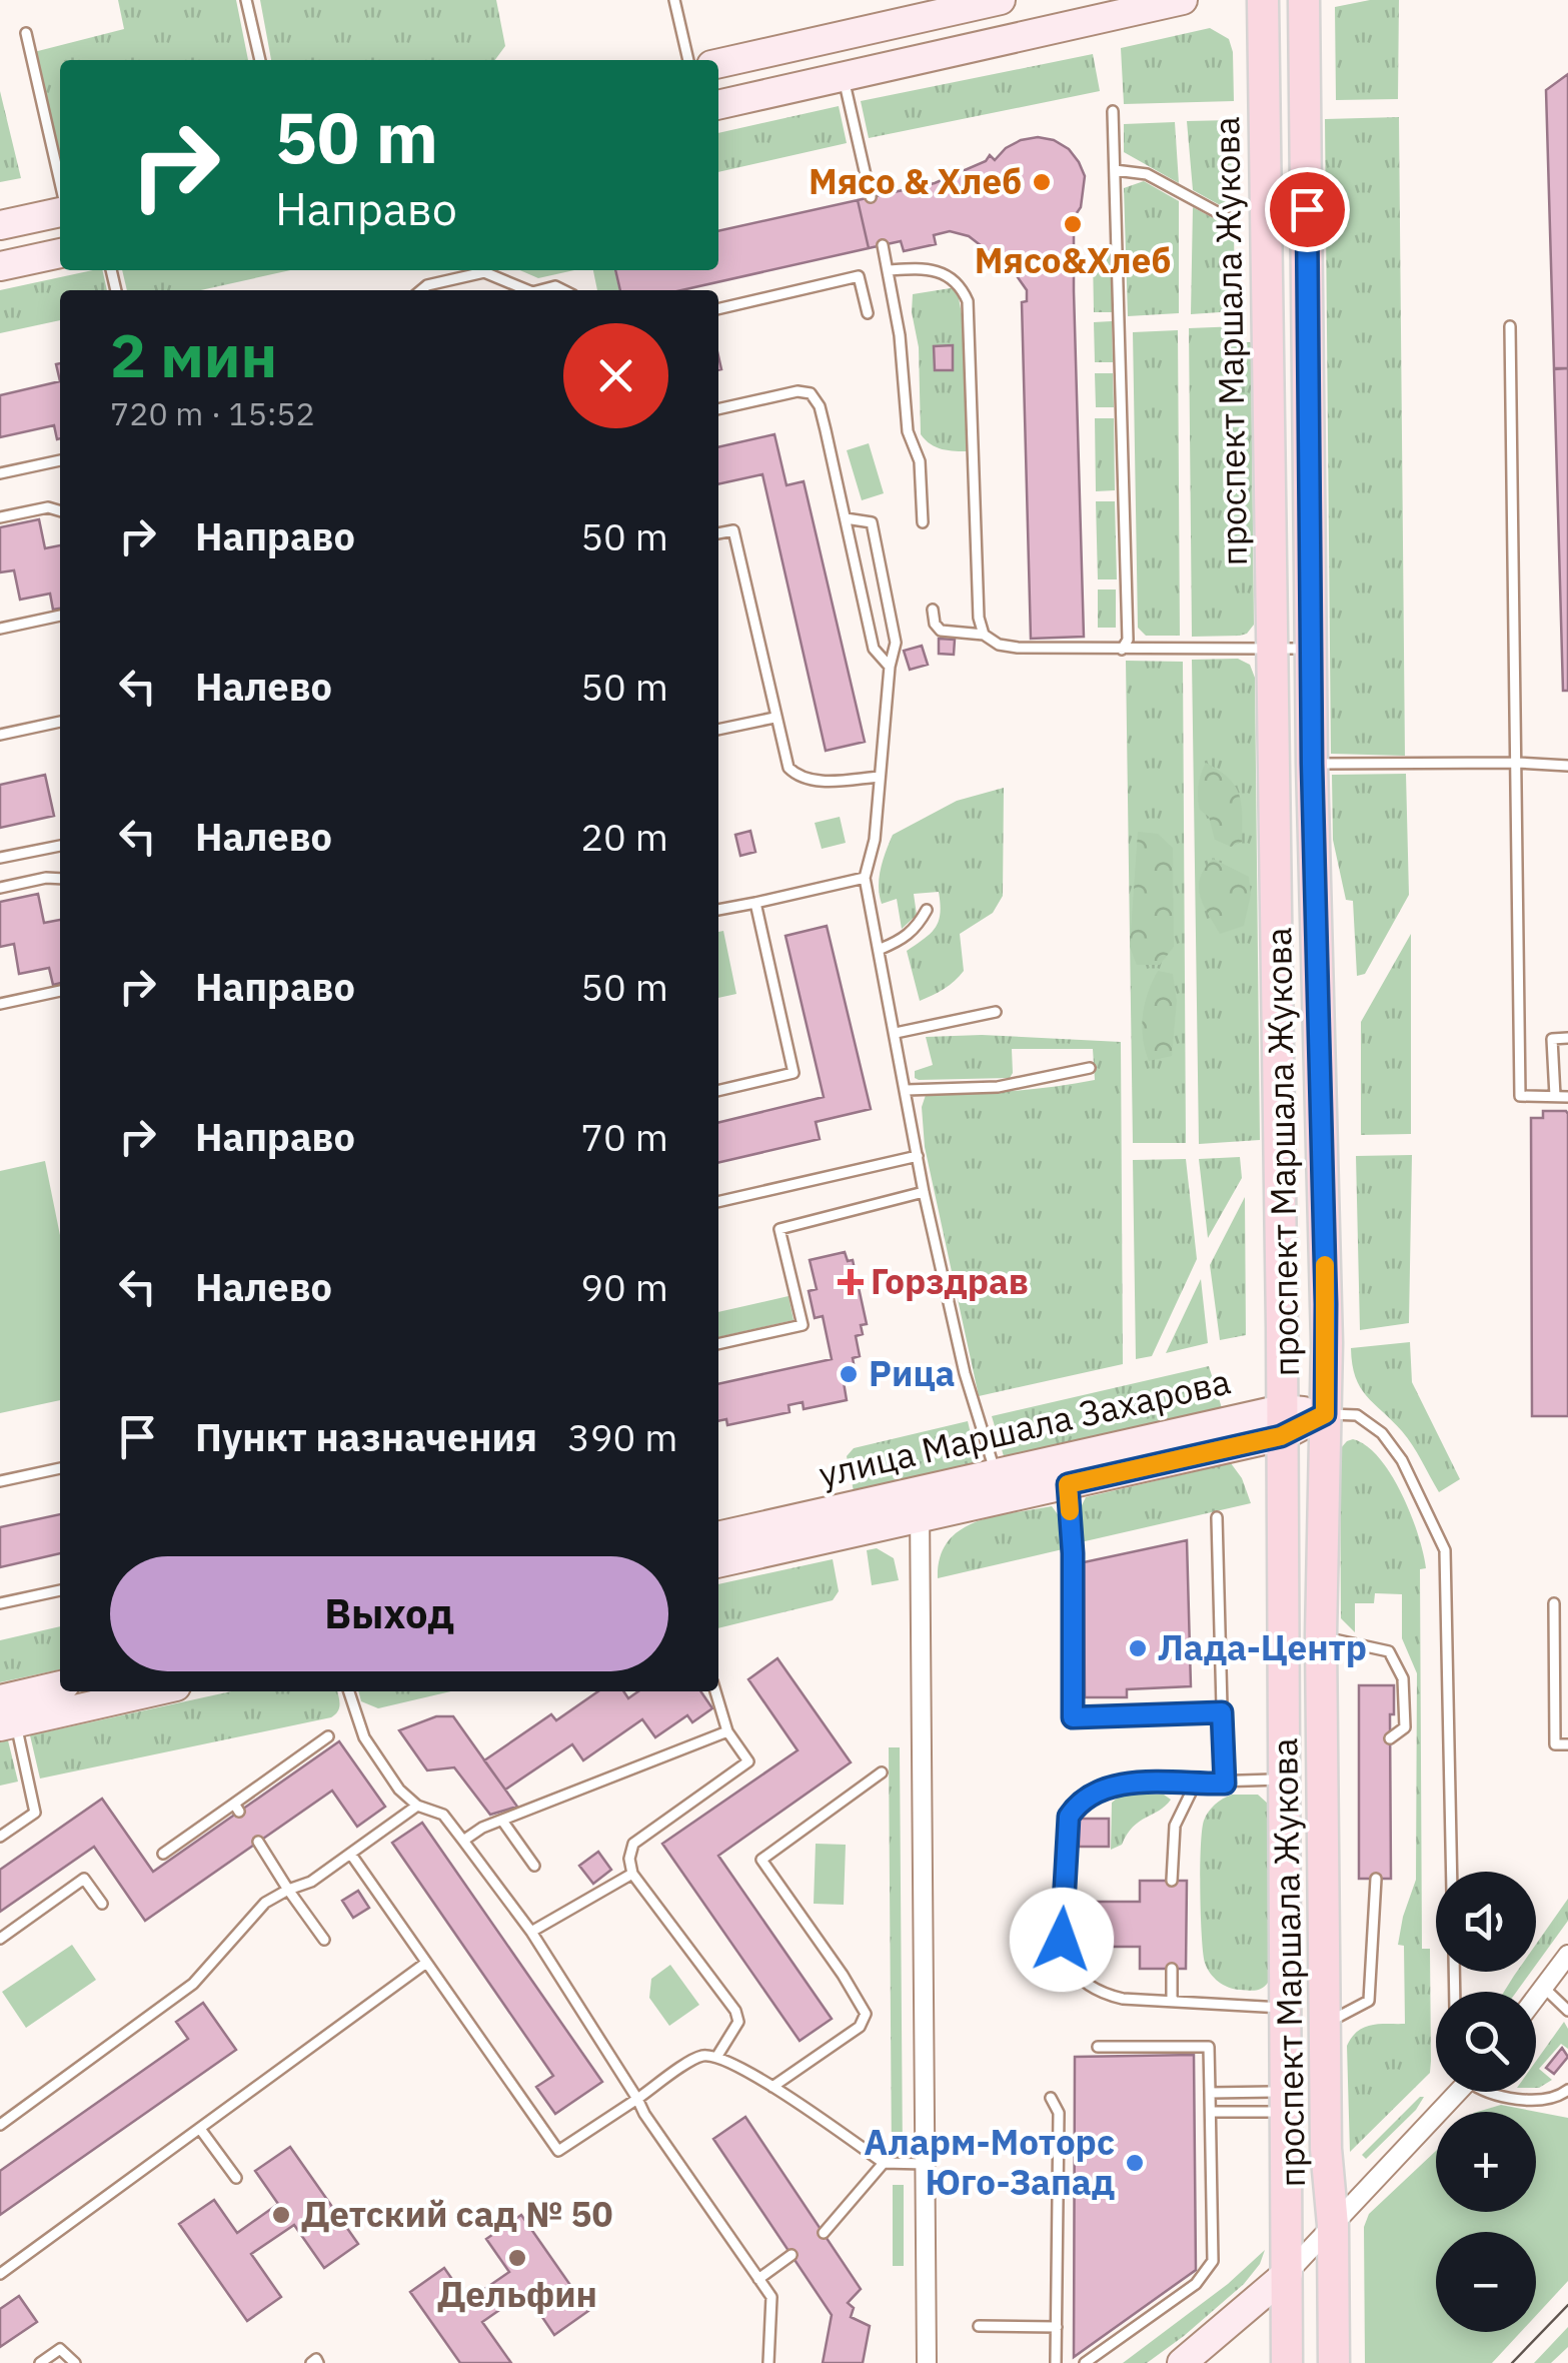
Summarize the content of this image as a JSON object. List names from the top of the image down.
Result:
{
  "streets": {
    "main road": ["проспект Маршала Жукова"],
    "street": ["улица Маршала Захарова"]
  },
  "crossings": [
    ["проспект Маршала Жукова", "улица Маршала Захарова"]
  ],
  "places": {
    "other": [
      "Мясо & Хлеб",
      "Мясо&Хлеб",
      "Рица",
      "Лада-Центр",
      "Аларм-Моторс Юго-Запад",
      "Детский сад № 50",
      "Дельфин"
    ],
    "health": ["Горздрав"]
  },
  "page": {
    "turn": ["50 m", "Направо"],
    "heading": ["2 мин", "720 m · 15:52"],
    "list": [
      {
        "name": "Направо",
        "value": "50 m"
      },
      {
        "name": "Налево",
        "value": "50 m"
      },
      {
        "name": "Налево",
        "value": "20 m"
      },
      {
        "name": "Направо",
        "value": "50 m"
      },
      {
        "name": "Направо",
        "value": "70 m"
      },
      {
        "name": "Налево",
        "value": "90 m"
      },
      {
        "name": "Пункт назначения",
        "value": "390 m"
      }
    ],
    "buttons": "Выход",
    "map_buttons": ["+", "−"]
  }
}
